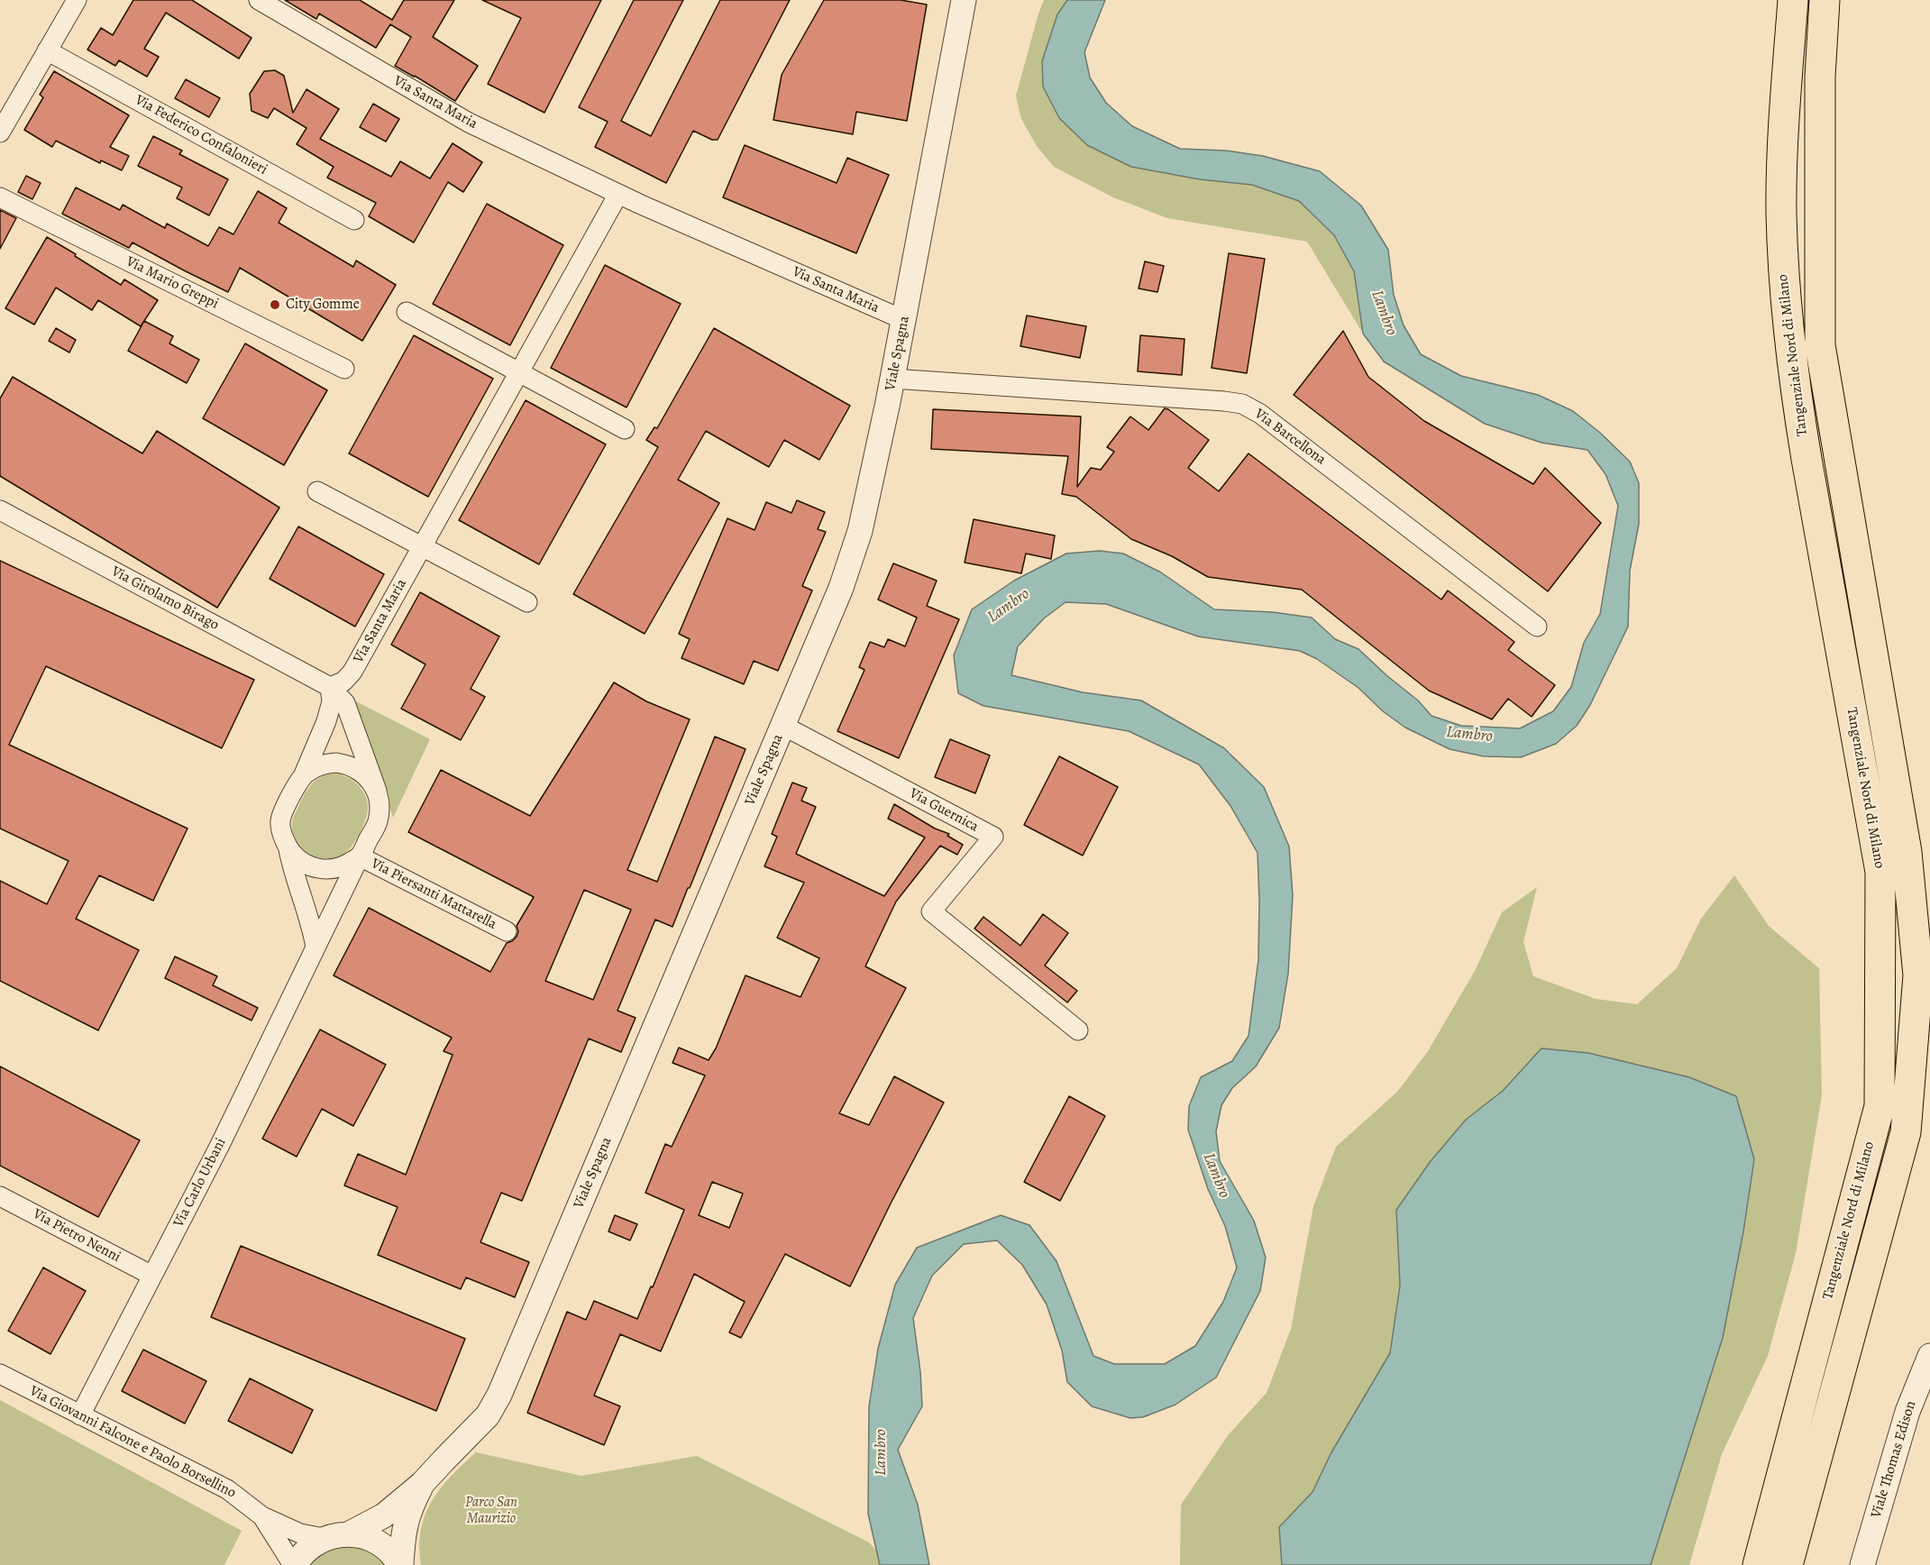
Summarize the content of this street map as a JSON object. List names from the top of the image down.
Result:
{
  "streets": {
    "highway": ["Tangenziale Nord di Milano"],
    "street": [
      "Via Santa Maria",
      "Via Federico Confalonieri",
      "Via Mario Greppi",
      "Viale Spagna",
      "Via Barcellona",
      "Via Girolamo Birago",
      "Via Guernica",
      "Via Piersanti Mattarella",
      "Via Carlo Urbani",
      "Via Pietro Nenni",
      "Via Giovanni Falcone e Paolo Borsellino",
      "Viale Thomas Edison"
    ]
  },
  "crossings": [
    ["Via Santa Maria", "Viale Spagna"],
    ["Via Santa Maria", "Via Girolamo Birago"],
    ["Viale Spagna", "Via Barcellona"],
    ["Viale Spagna", "Via Guernica"],
    ["Via Girolamo Birago", "Via Piersanti Mattarella"],
    ["Via Girolamo Birago", "Via Carlo Urbani"],
    ["Via Piersanti Mattarella", "Via Carlo Urbani"],
    ["Via Carlo Urbani", "Via Pietro Nenni"],
    ["Via Carlo Urbani", "Via Giovanni Falcone e Paolo Borsellino"]
  ],
  "water": ["Lambro"],
  "parks": ["Parco San Maurizio"],
  "places": ["City Gomme"]
}
